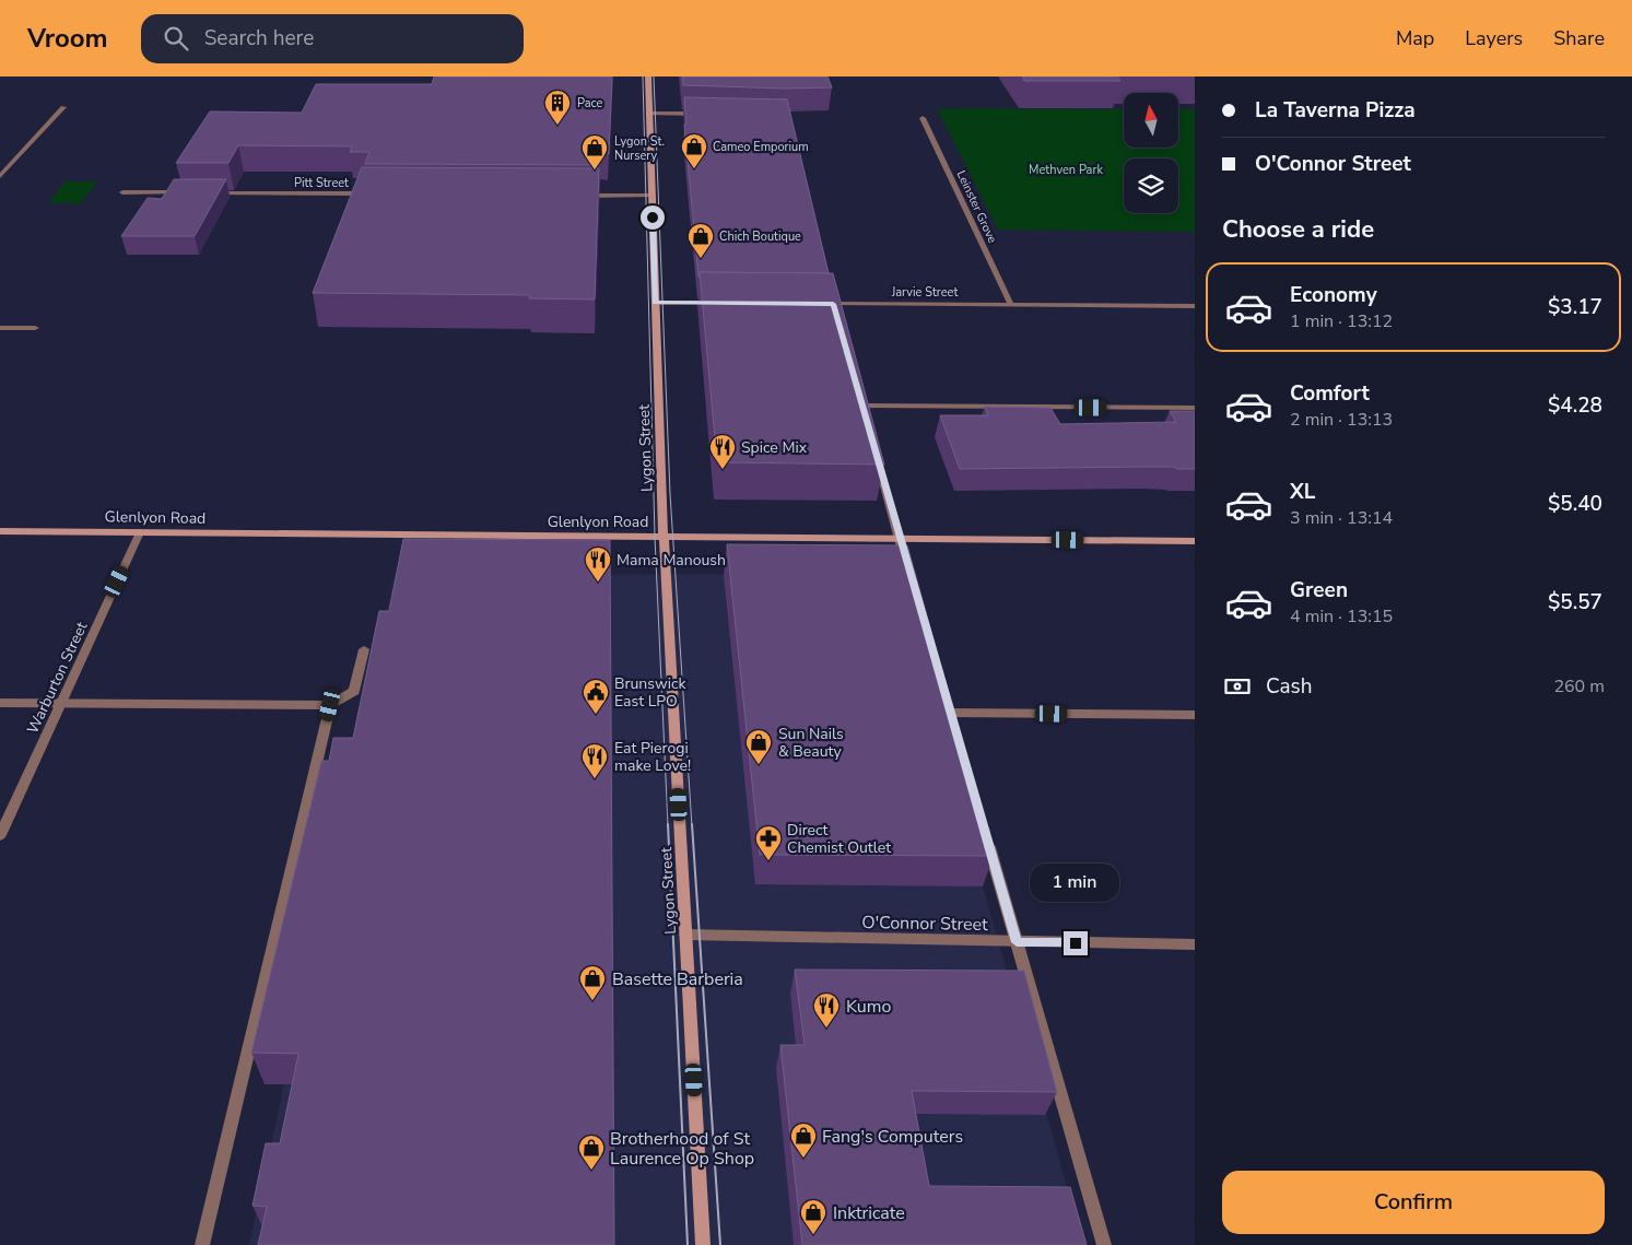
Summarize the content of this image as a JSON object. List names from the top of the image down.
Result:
{
  "streets": {
    "street": [
      "Pitt Street",
      "Leinster Grove",
      "Jarvie Street",
      "Lygon Street",
      "Glenlyon Road",
      "Warburton Street",
      "O'Connor Street"
    ]
  },
  "crossings": [
    ["Leinster Grove", "Jarvie Street"],
    ["Lygon Street", "Glenlyon Road"],
    ["Lygon Street", "O'Connor Street"],
    ["Glenlyon Road", "Warburton Street"]
  ],
  "parks": ["Methven Park"],
  "places": {
    "building": ["Pace"],
    "shop": [
      "Cameo Emporium",
      "Lygon St. Nursery",
      "Chich Boutique",
      "Sun Nails & Beauty",
      "Basette Barberia",
      "Fang's Computers",
      "Brotherhood of St Laurence Op Shop",
      "Inktricate"
    ],
    "restaurant": [
      "Spice Mix",
      "Mama Manoush",
      "Eat Pierogi make Love!",
      "Kumo"
    ],
    "public building": ["Brunswick East LPO"],
    "pharmacy": ["Direct Chemist Outlet"]
  },
  "north": "top",
  "page": {
    "header": "Vroom",
    "search": "Search here",
    "nav": ["Map", "Layers", "Share"],
    "banner": ["La Taverna Pizza", "O'Connor Street"],
    "heading": "Choose a ride",
    "list": [
      {
        "name": "Economy",
        "note": "1 min · 13:12",
        "value": "$3.17"
      },
      {
        "name": "Comfort",
        "note": "2 min · 13:13",
        "value": "$4.28"
      },
      {
        "name": "XL",
        "note": "3 min · 13:14",
        "value": "$5.40"
      },
      {
        "name": "Green",
        "note": "4 min · 13:15",
        "value": "$5.57"
      }
    ],
    "pay": ["Cash", "260 m"],
    "bubble": "1 min",
    "buttons": "Confirm"
  }
}
